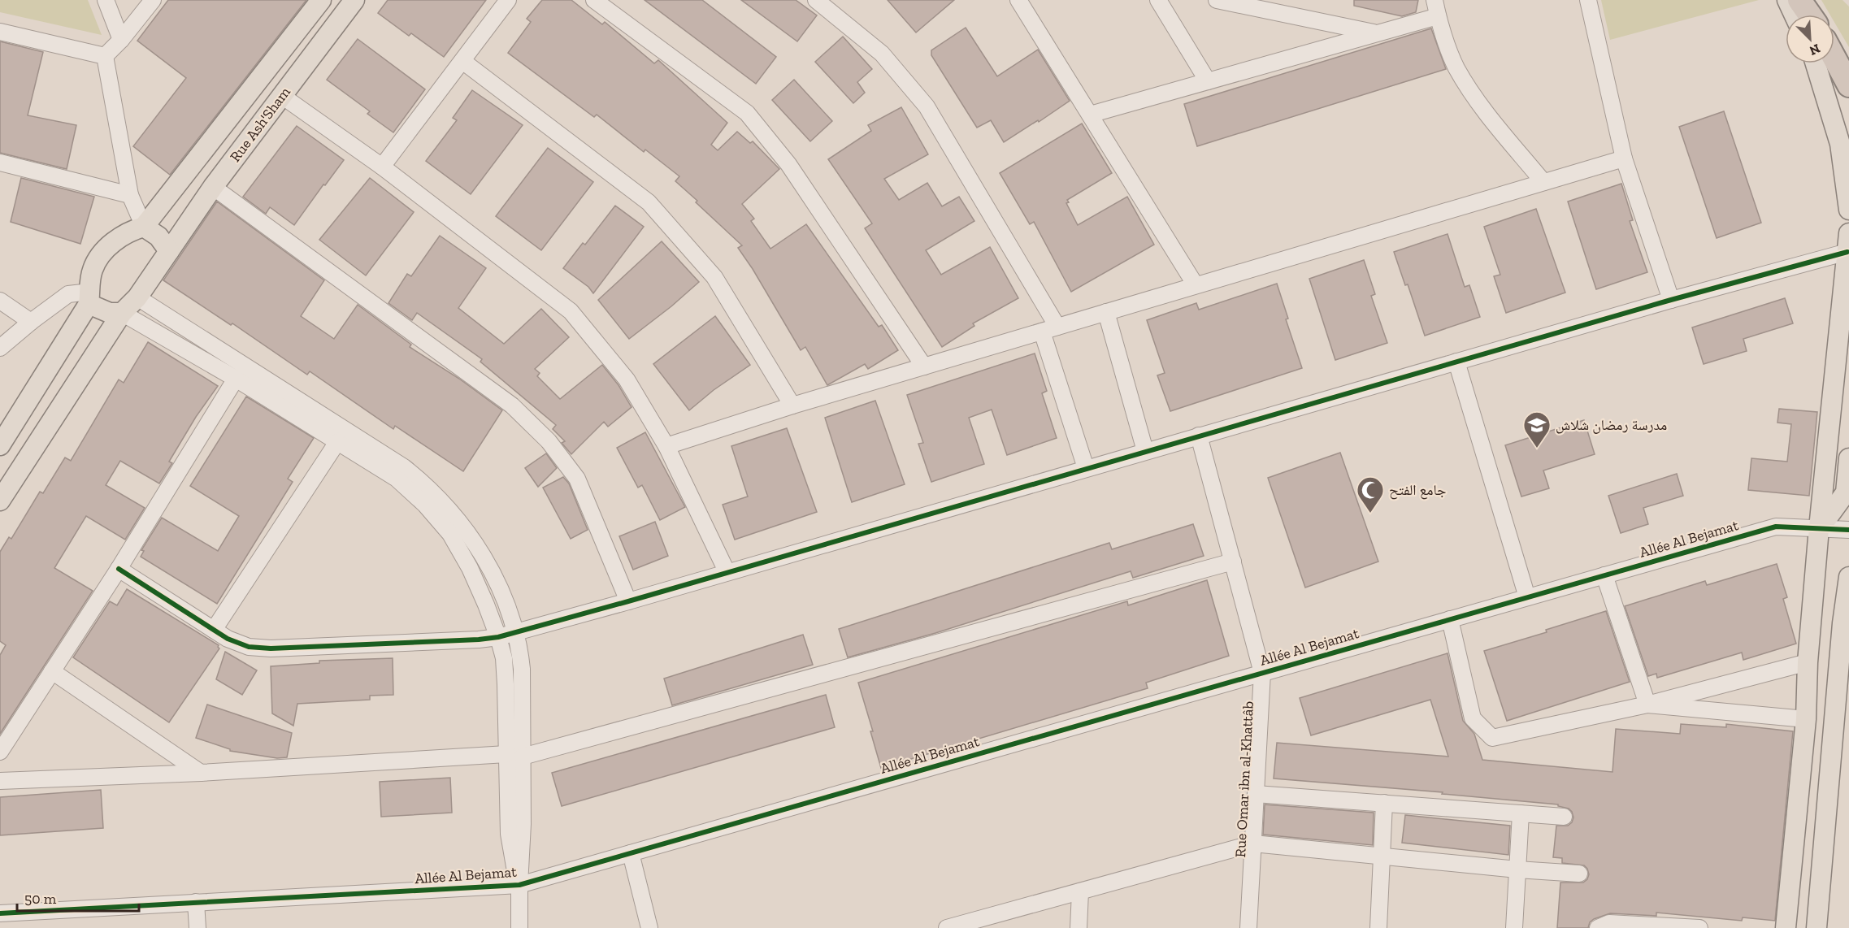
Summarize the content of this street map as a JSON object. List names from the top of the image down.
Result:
{
  "streets": {
    "main road": ["Rue Ash'Sham"],
    "street": ["Allée Al Bejamat", "Rue Omar ibn al-Khattâb"]
  },
  "crossings": [
    ["Allée Al Bejamat", "Rue Omar ibn al-Khattâb"]
  ],
  "places": {
    "school or university": ["مدرسة رمضان شلاش"],
    "mosque": ["جامع الفتح"]
  },
  "scale_bar": "50 m",
  "north": "bottom right"
}
